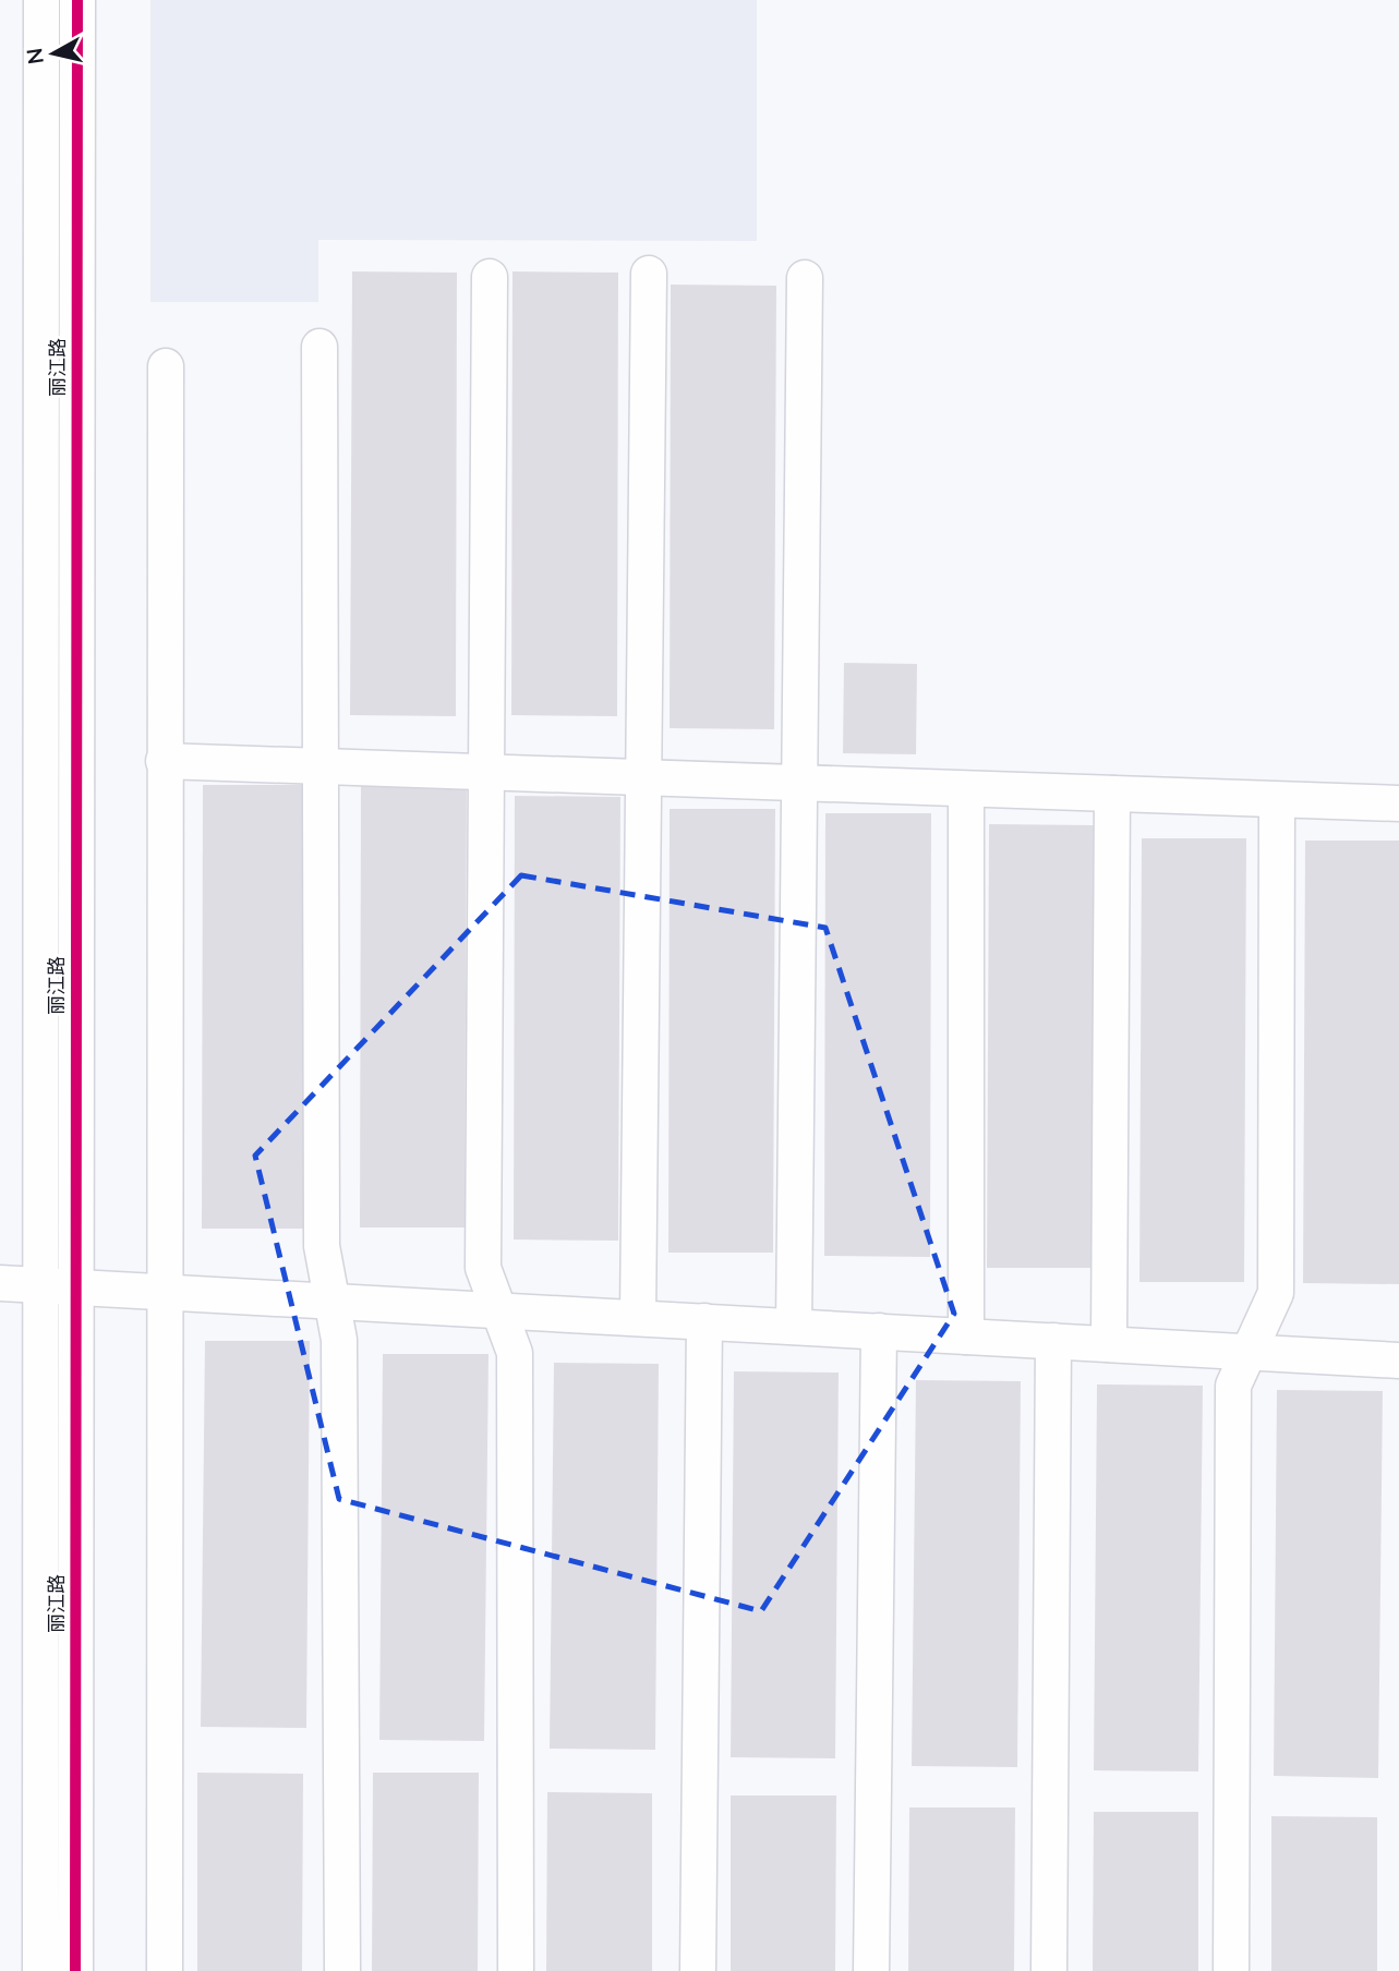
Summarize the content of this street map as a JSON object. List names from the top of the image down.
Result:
{
  "streets": {
    "street": ["丽江路"]
  },
  "north": "left"
}
